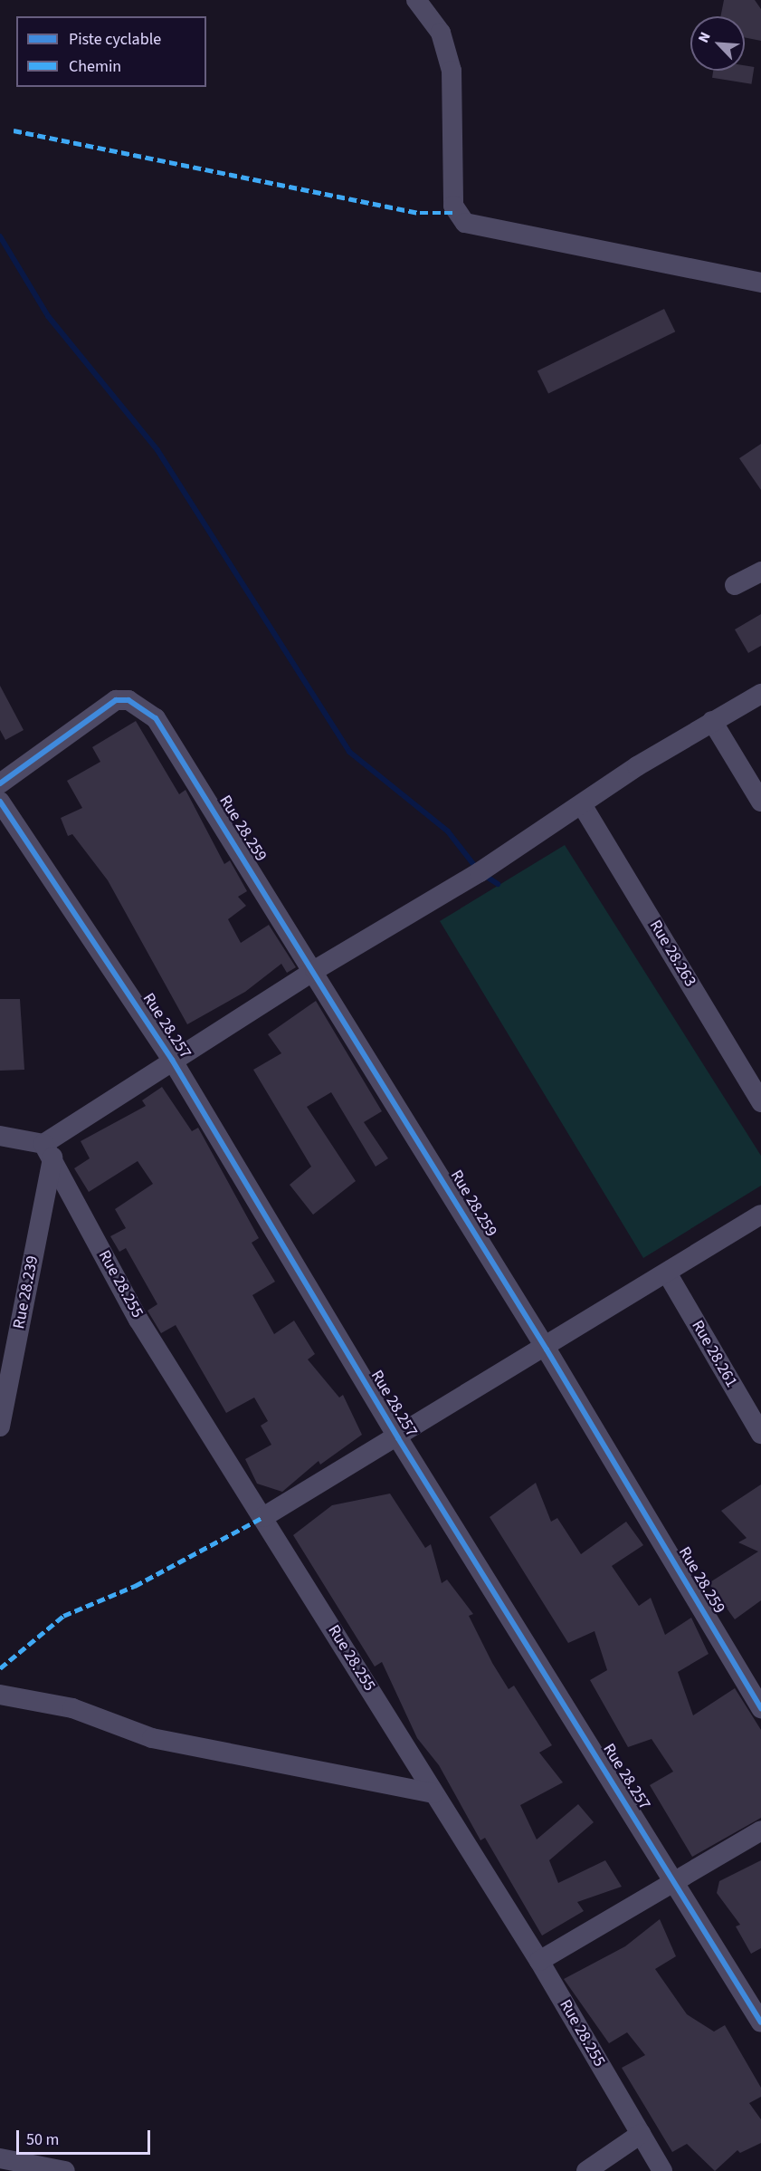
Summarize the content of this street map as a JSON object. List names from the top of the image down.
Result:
{
  "streets": {
    "street": [
      "Rue 28.259",
      "Rue 28.263",
      "Rue 28.257",
      "Rue 28.255",
      "Rue 28.239",
      "Rue 28.261"
    ]
  },
  "crossings": [
    ["Rue 28.255", "Rue 28.239"]
  ],
  "legend": ["Piste cyclable", "Chemin"],
  "scale_bar": "50 m",
  "north": "top left"
}
